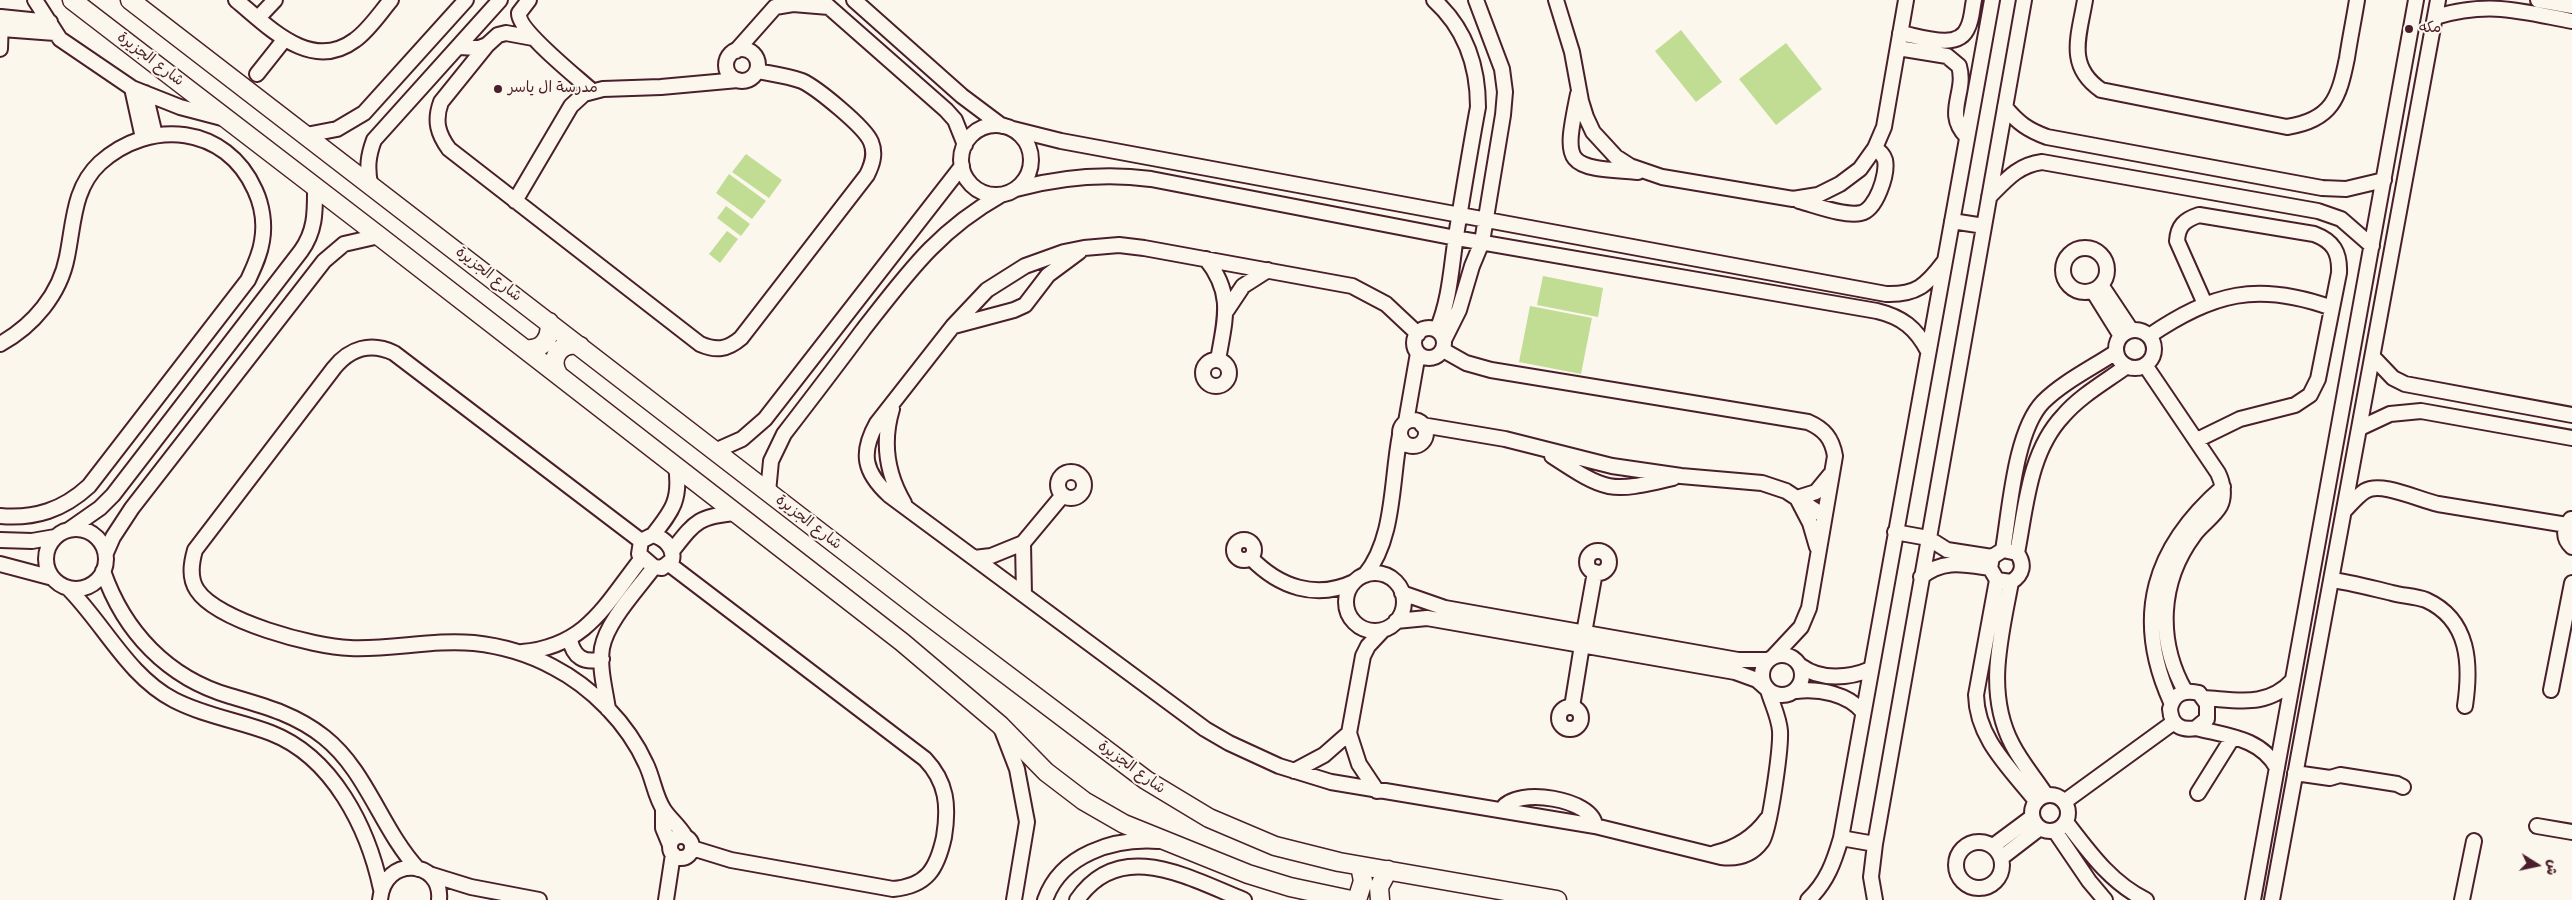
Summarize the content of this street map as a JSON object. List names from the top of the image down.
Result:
{
  "streets": {
    "main road": ["شارع الجزيرة"]
  },
  "places": ["مكه", "مدرسة ال ياسر"],
  "north": "right"
}
